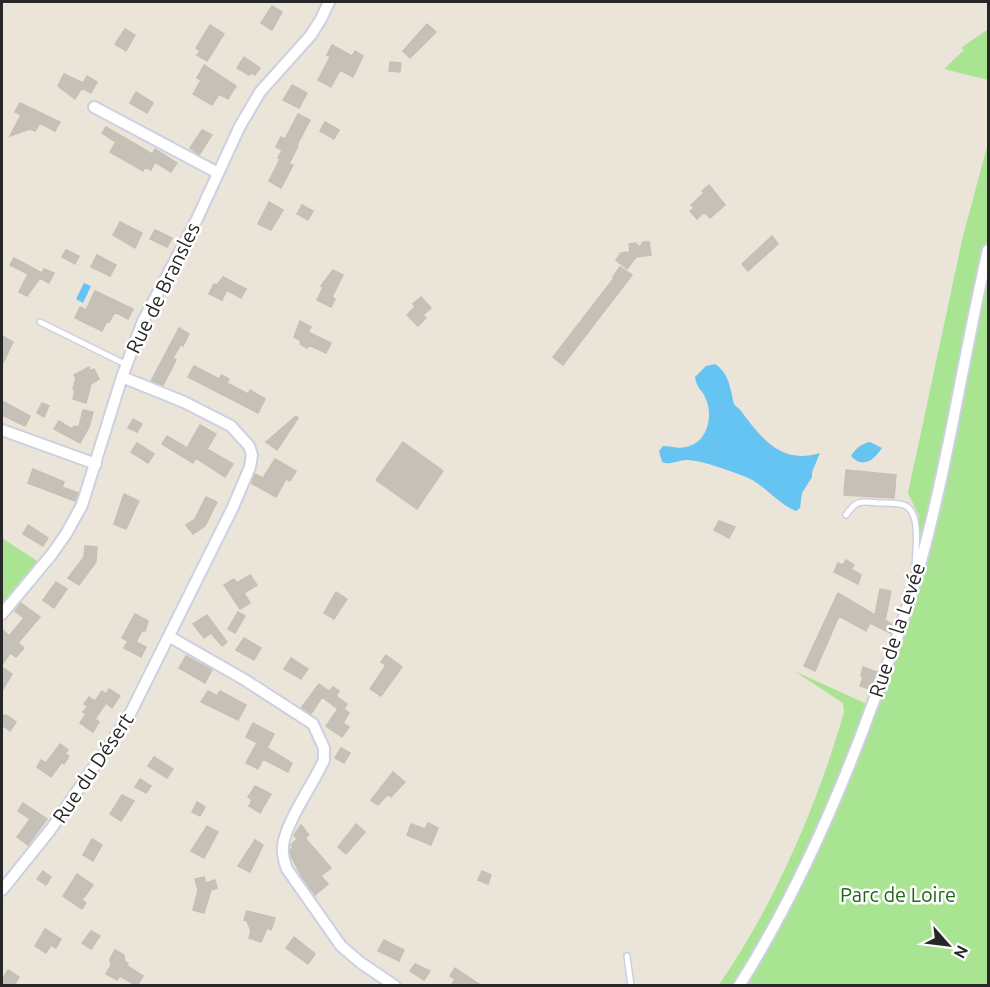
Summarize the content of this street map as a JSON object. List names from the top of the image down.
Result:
{
  "streets": {
    "street": ["Rue de Bransles", "Rue de la Levée", "Rue du Désert"]
  },
  "crossings": [
    ["Rue de Bransles", "Rue du Désert"]
  ],
  "parks": ["Parc de Loire"],
  "north": "bottom right"
}
